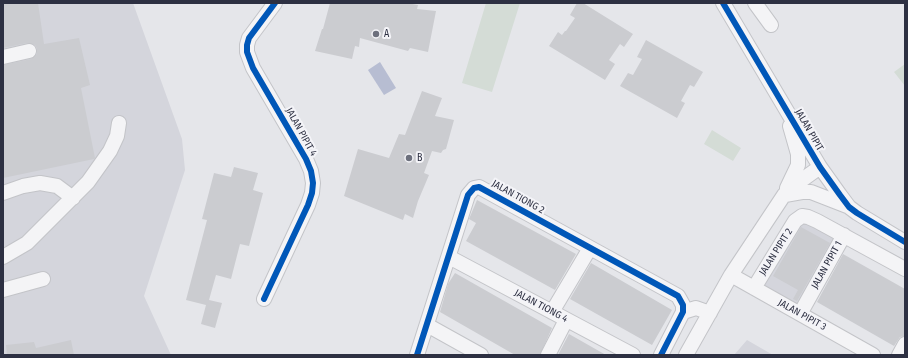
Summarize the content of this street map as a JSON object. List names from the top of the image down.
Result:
{
  "streets": {
    "street": [
      "JALAN PIPIT",
      "JALAN PIPIT 4",
      "JALAN TIONG 2",
      "JALAN PIPIT 2",
      "JALAN PIPIT 1",
      "JALAN TIONG 4",
      "JALAN PIPIT 3"
    ]
  },
  "crossings": [
    ["JALAN PIPIT", "JALAN PIPIT 3"],
    ["JALAN TIONG 2", "JALAN TIONG 4"],
    ["JALAN PIPIT 2", "JALAN PIPIT 1"],
    ["JALAN PIPIT 2", "JALAN PIPIT 3"],
    ["JALAN PIPIT 1", "JALAN PIPIT 3"]
  ],
  "places": ["A", "B"]
}
